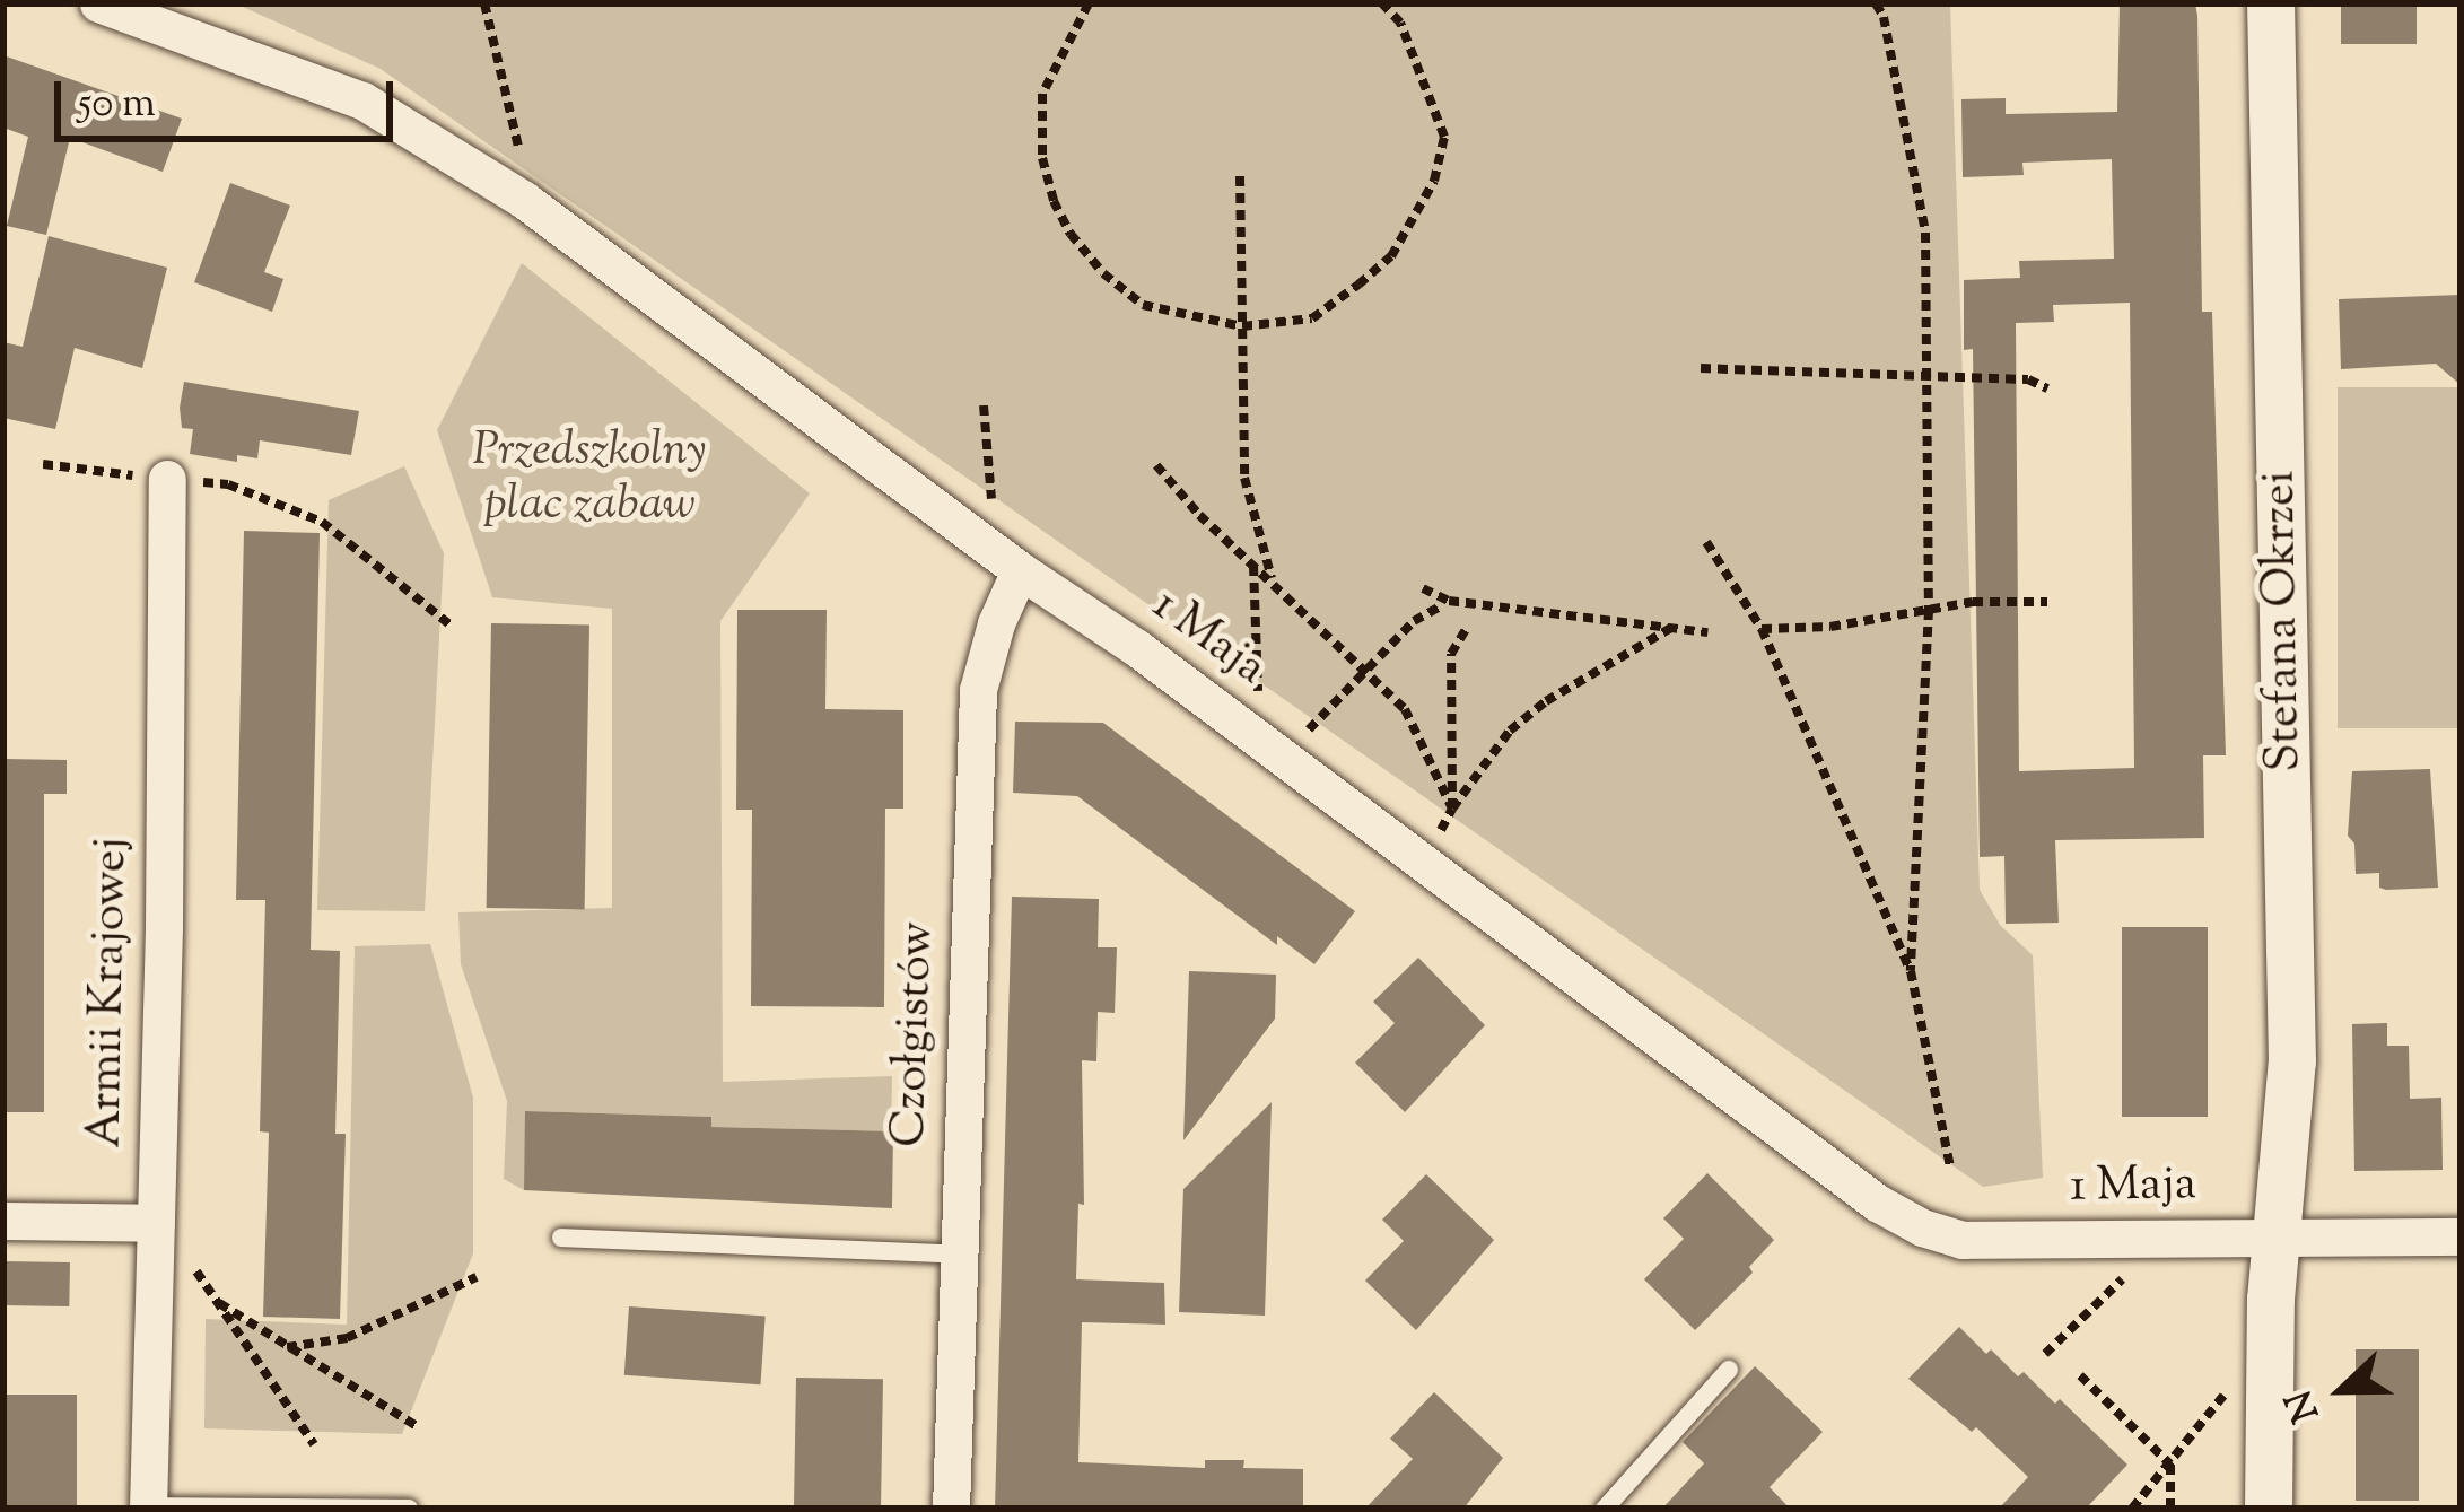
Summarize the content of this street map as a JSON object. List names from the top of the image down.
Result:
{
  "streets": {
    "street": [
      "Stefana Okrzei",
      "1 Maja",
      "Armii Krajowej",
      "Czołgistów"
    ]
  },
  "crossings": [
    ["Stefana Okrzei", "1 Maja"],
    ["1 Maja", "Czołgistów"]
  ],
  "parks": ["Przedszkolny plac zabaw"],
  "scale_bar": "50 m",
  "north": "left"
}
